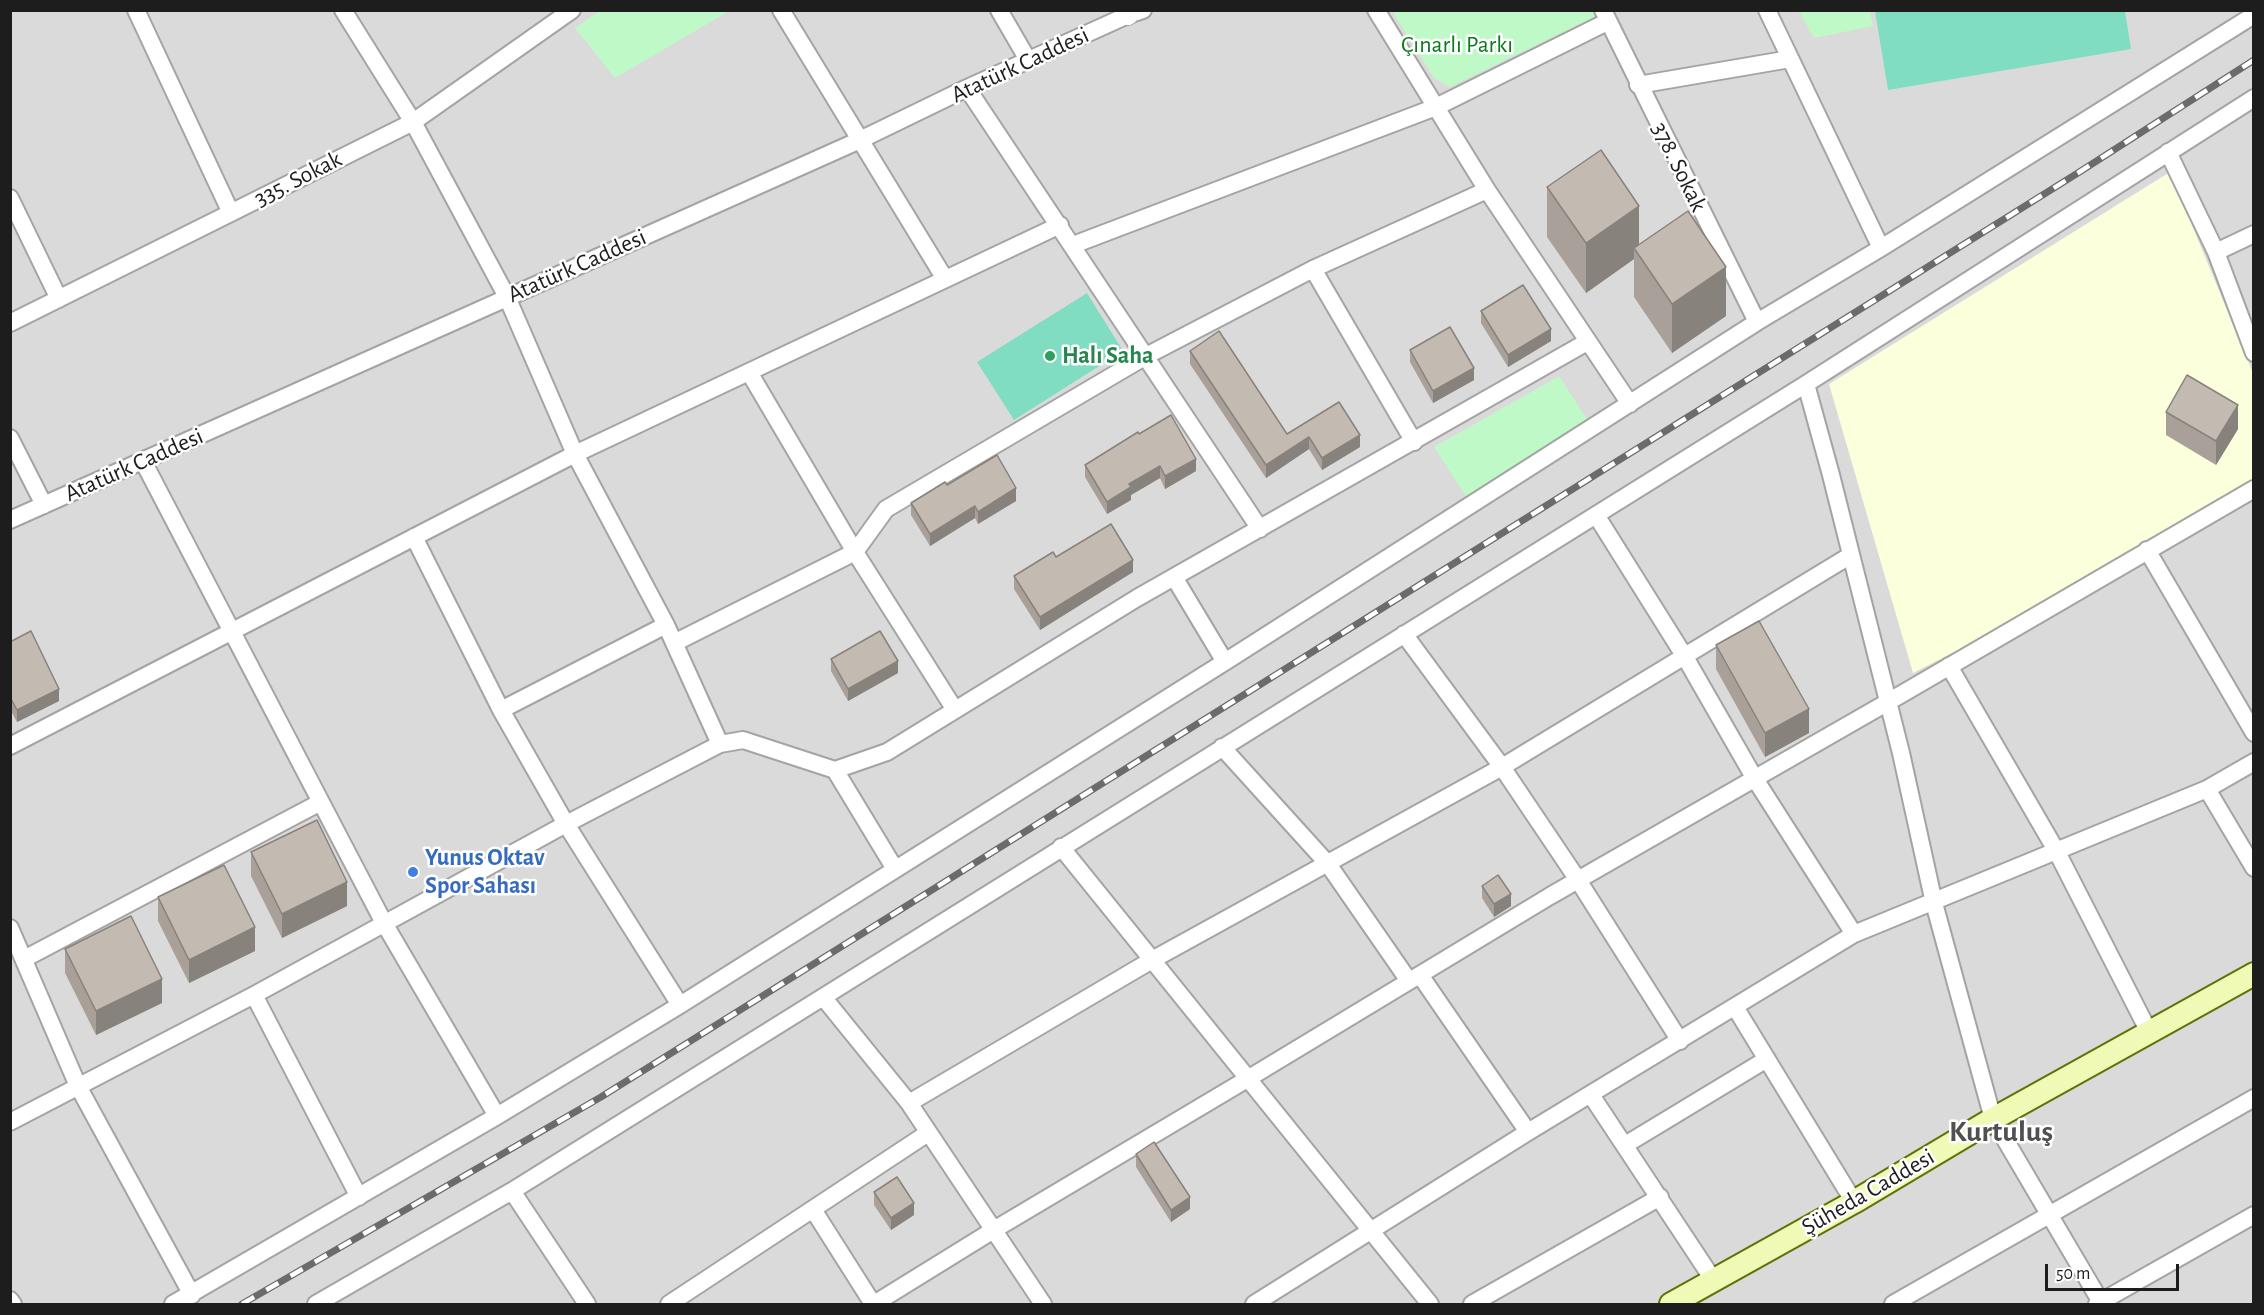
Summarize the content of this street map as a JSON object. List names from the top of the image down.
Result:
{
  "streets": {
    "main road": ["Şüheda Caddesi"],
    "street": ["Atatürk Caddesi", "378. Sokak", "335. Sokak"]
  },
  "districts": ["Kurtuluş"],
  "parks": ["Çınarlı Parkı"],
  "places": ["Halı Saha", "Yunus Oktav Spor Sahası"],
  "scale_bar": "50 m"
}
